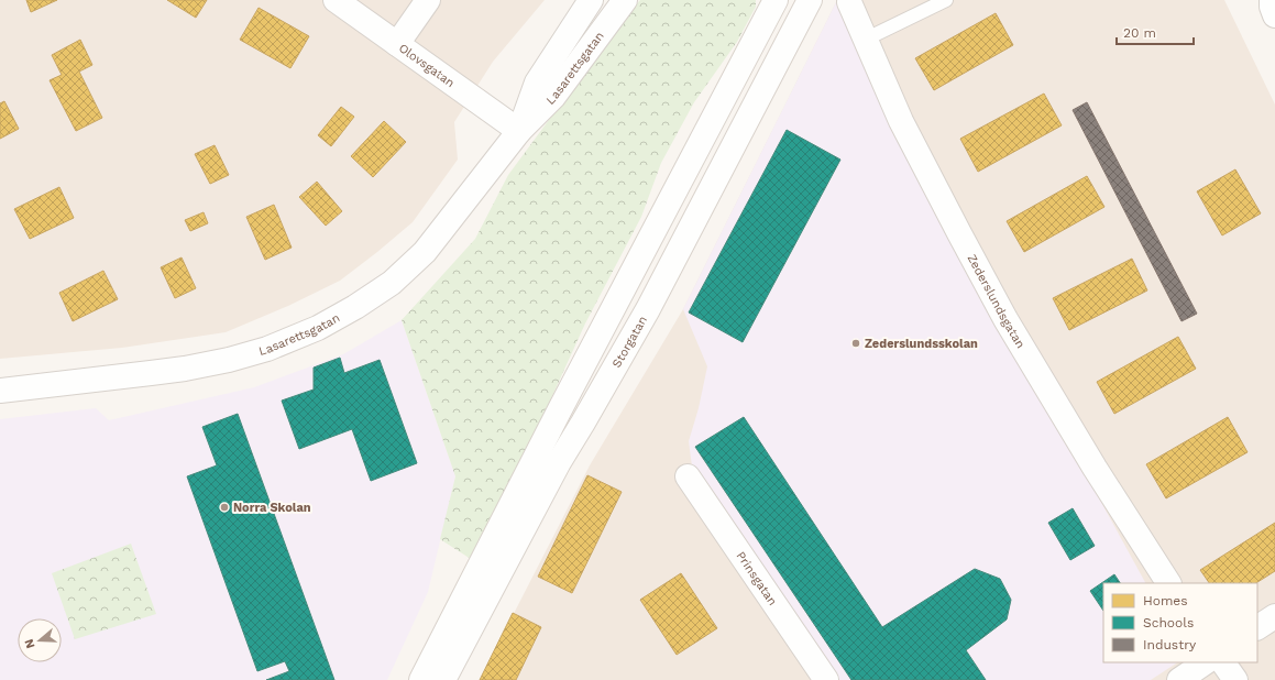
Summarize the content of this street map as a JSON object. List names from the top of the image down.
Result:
{
  "streets": {
    "street": [
      "Olovsgatan",
      "Lasarettsgatan",
      "Zederslundsgatan",
      "Storgatan",
      "Prinsgatan"
    ]
  },
  "crossings": [
    ["Olovsgatan", "Lasarettsgatan"]
  ],
  "places": ["Zederslundsskolan", "Norra Skolan"],
  "legend": ["Homes", "Schools", "Industry"],
  "scale_bar": "20 m",
  "north": "left"
}
